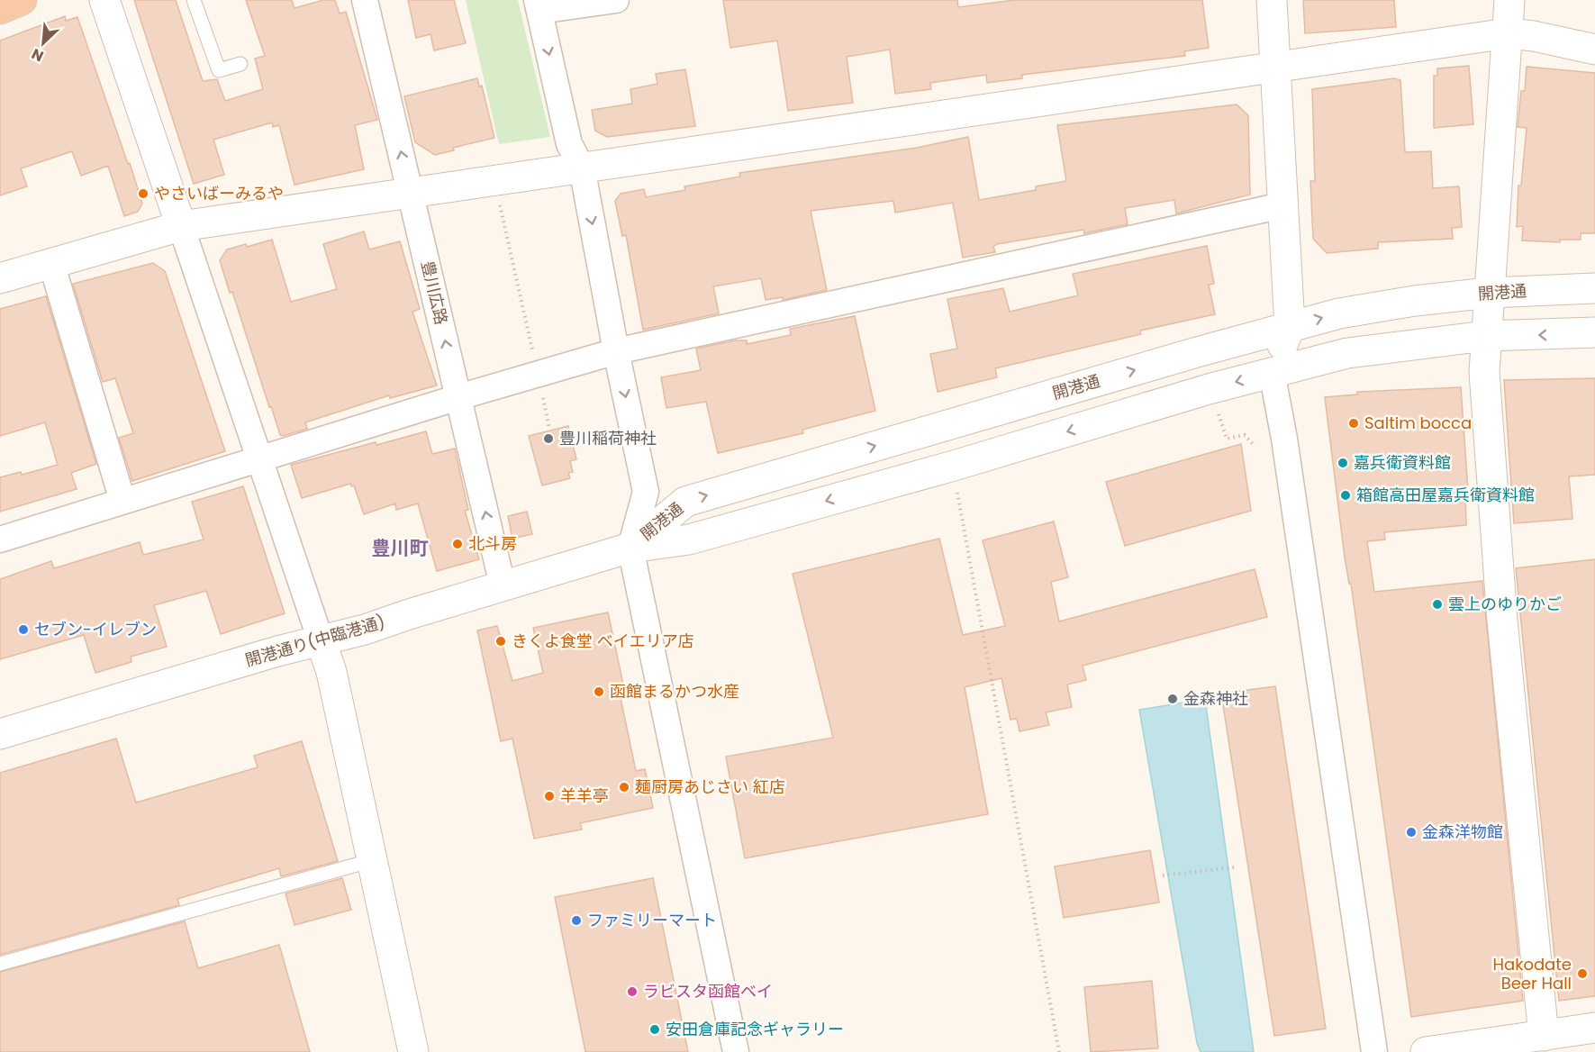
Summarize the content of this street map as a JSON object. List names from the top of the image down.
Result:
{
  "streets": {
    "street": ["豊川広路", "開港通", "開港通り(中臨港通)"]
  },
  "crossings": [
    ["豊川広路", "開港通り(中臨港通)"],
    ["開港通", "開港通り(中臨港通)"]
  ],
  "districts": ["豊川町"],
  "places": [
    "やさいばーみるや",
    "Saltim bocca",
    "豊川稲荷神社",
    "嘉兵衛資料館",
    "箱館高田屋嘉兵衛資料館",
    "北斗房",
    "雲上のゆりかご",
    "セブン-イレブン",
    "きくよ食堂 ベイエリア店",
    "函館まるかつ水産",
    "金森神社",
    "麺厨房あじさい 紅店",
    "羊羊亭",
    "金森洋物館",
    "ファミリーマート",
    "Hakodate Beer Hall",
    "ラビスタ函館ベイ",
    "安田倉庫記念ギャラリー"
  ],
  "north": "bottom left"
}
